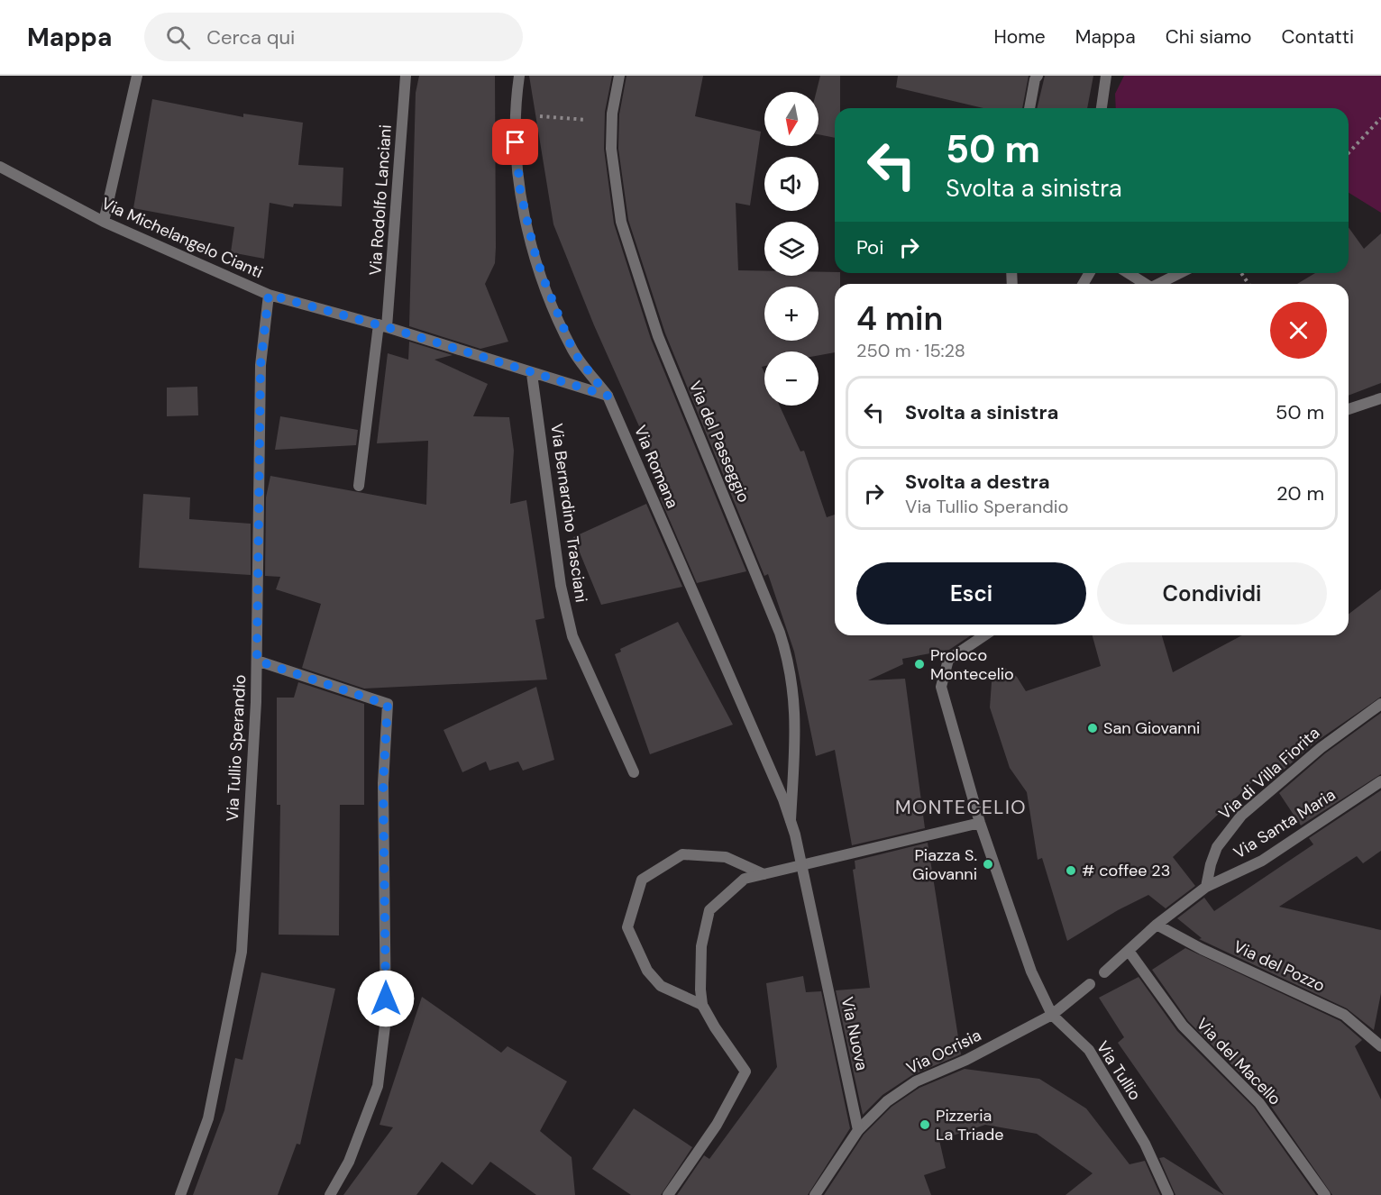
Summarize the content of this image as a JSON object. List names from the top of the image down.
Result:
{
  "streets": {
    "street": [
      "Via Rodolfo Lanciani",
      "Via Michelangelo Cianti",
      "Via del Passeggio",
      "Via Romana",
      "Via Bernardino Trasciani",
      "Via Tullio Sperandio",
      "Via di Villa Fiorita",
      "Via Santa Maria",
      "Via del Pozzo",
      "Via Nuova",
      "Via Ocrisia",
      "Via del Macello",
      "Via Tullio"
    ]
  },
  "crossings": [
    ["Via Rodolfo Lanciani", "Via Michelangelo Cianti"],
    ["Via Michelangelo Cianti", "Via Romana"],
    ["Via Michelangelo Cianti", "Via Bernardino Trasciani"],
    ["Via Michelangelo Cianti", "Via Tullio Sperandio"],
    ["Via del Passeggio", "Via Romana"],
    ["Via Romana", "Via Nuova"],
    ["Via di Villa Fiorita", "Via Santa Maria"],
    ["Via Santa Maria", "Via del Pozzo"],
    ["Via Santa Maria", "Via del Macello"],
    ["Via Nuova", "Via Ocrisia"],
    ["Via Ocrisia", "Via Tullio"]
  ],
  "districts": ["MONTECELIO"],
  "places": [
    "Proloco Montecelio",
    "San Giovanni",
    "Piazza S. Giovanni",
    "# coffee 23",
    "Pizzeria La Triade"
  ],
  "north": "bottom",
  "page": {
    "header": "Mappa",
    "search": "Cerca qui",
    "nav": [
      "Home",
      "Mappa",
      "Chi siamo",
      "Contatti"
    ],
    "map_buttons": ["+", "−"],
    "turn": ["50 m", "Svolta a sinistra"],
    "then": "Poi",
    "heading": ["4 min", "250 m · 15:28"],
    "list": [
      {
        "name": "Svolta a sinistra",
        "value": "50 m"
      },
      {
        "name": "Svolta a destra",
        "note": "Via Tullio Sperandio",
        "value": "20 m"
      }
    ],
    "buttons": ["Esci", "Condividi"]
  }
}
